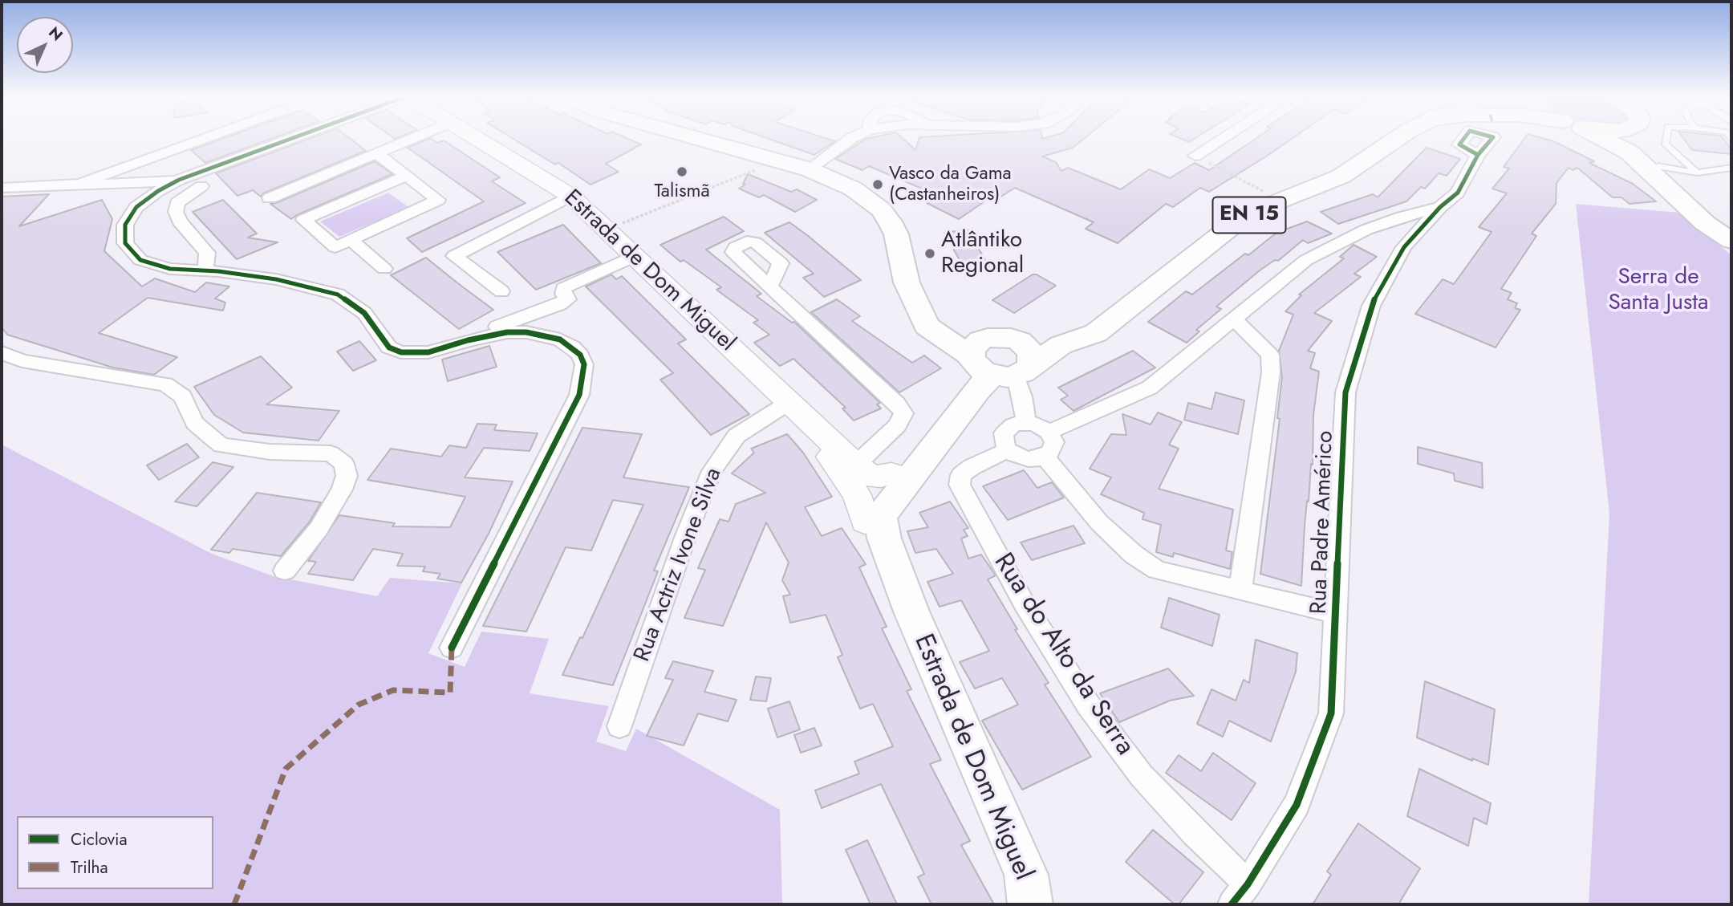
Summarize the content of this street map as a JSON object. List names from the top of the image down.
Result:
{
  "streets": {
    "main road": ["EN 15", "Estrada de Dom Miguel"],
    "street": ["Rua Padre Américo", "Rua Actriz Ivone Silva", "Rua do Alto da Serra"]
  },
  "crossings": [
    ["EN 15", "Estrada de Dom Miguel"],
    ["Estrada de Dom Miguel", "Rua Actriz Ivone Silva"],
    ["Rua Padre Américo", "Rua do Alto da Serra"]
  ],
  "parks": ["Serra de Santa Justa"],
  "places": ["Talismã", "Vasco da Gama (Castanheiros)", "Atlântiko Regional"],
  "legend": ["Ciclovia", "Trilha"],
  "north": "top right"
}
